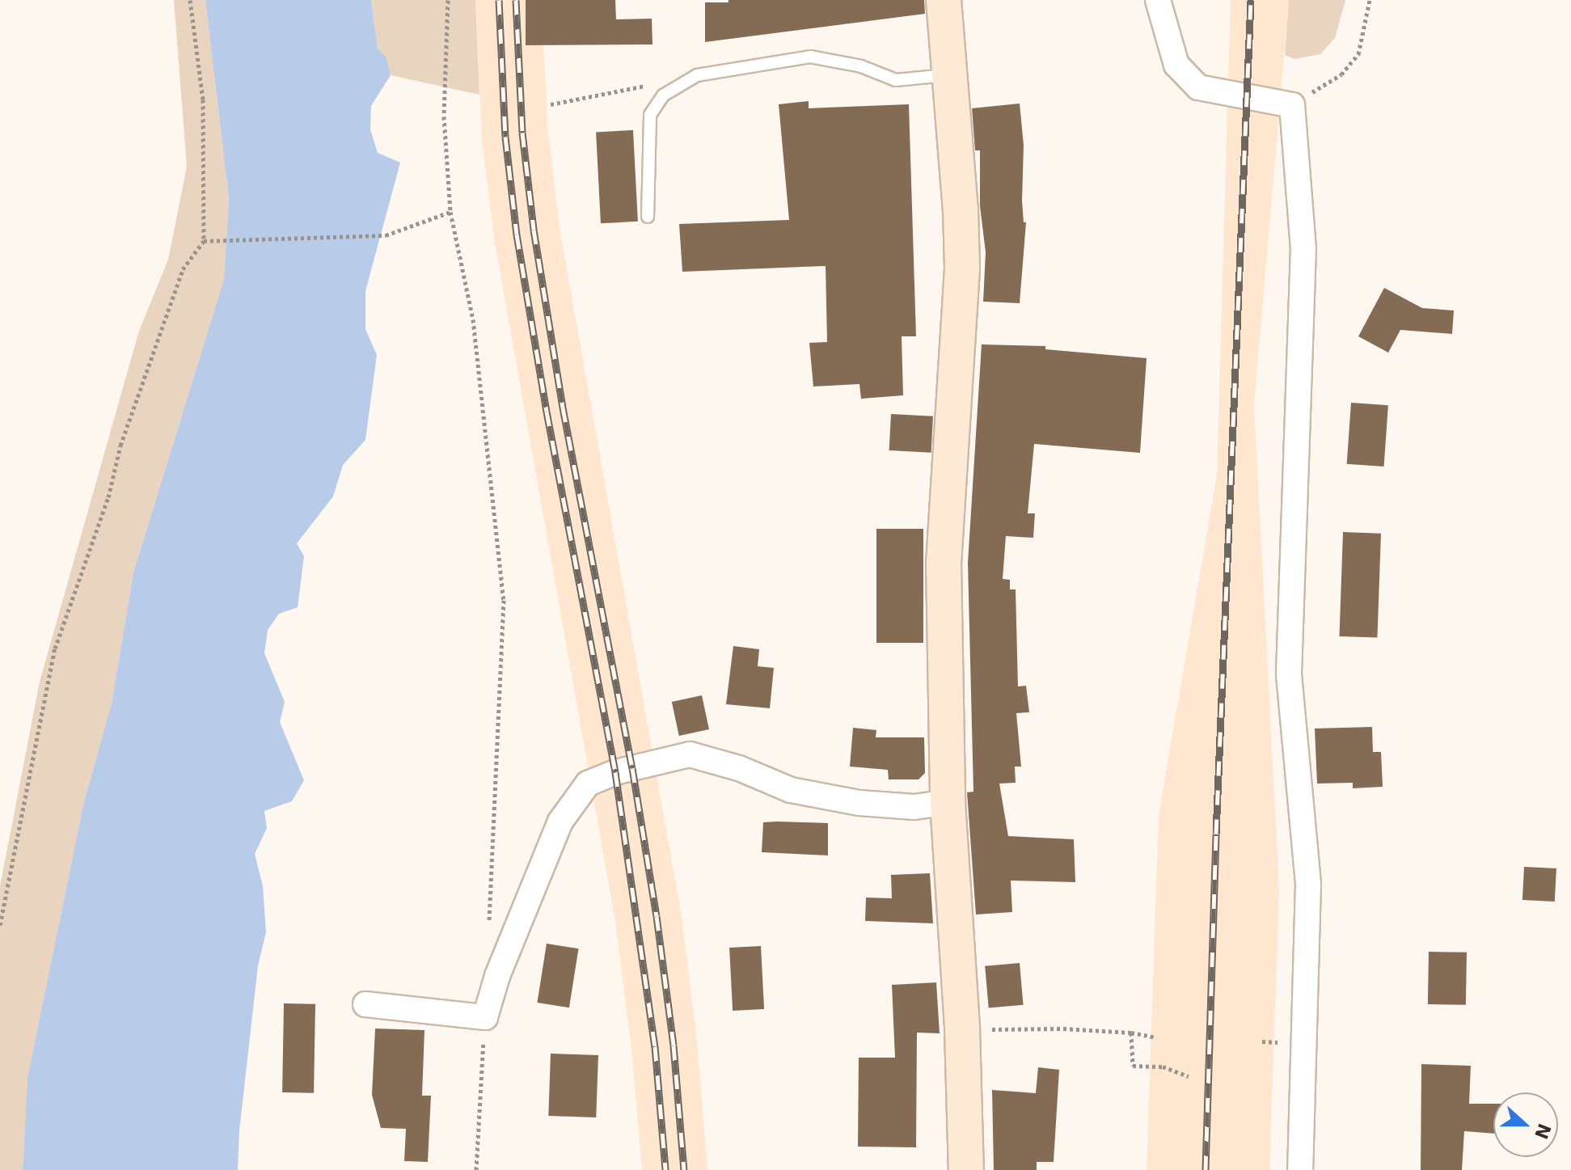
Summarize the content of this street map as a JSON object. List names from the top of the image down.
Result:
{
  "north": "right"
}
